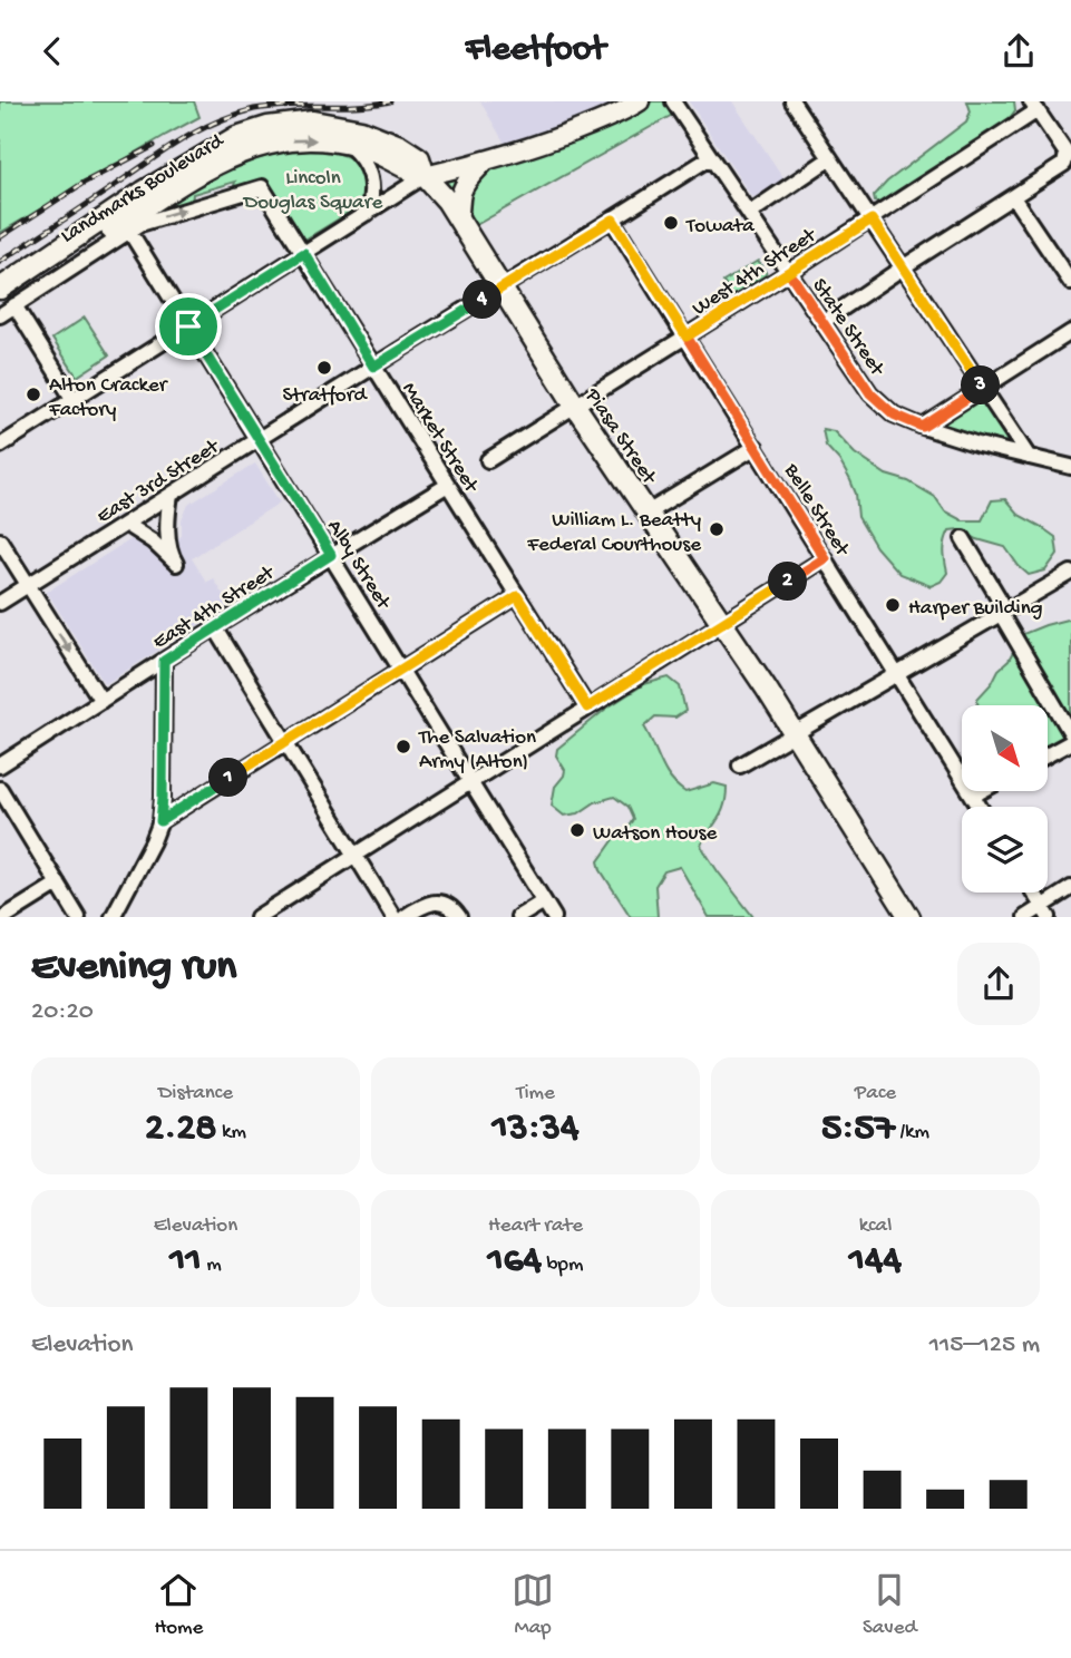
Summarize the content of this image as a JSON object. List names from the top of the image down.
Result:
{
  "streets": {
    "highway": ["Landmarks Boulevard", "Piasa Street"],
    "street": [
      "West 4th Street",
      "State Street",
      "Market Street",
      "East 3rd Street",
      "Belle Street",
      "Alby Street",
      "East 4th Street"
    ]
  },
  "crossings": [
    ["Landmarks Boulevard", "Piasa Street"],
    ["West 4th Street", "State Street"],
    ["West 4th Street", "Piasa Street"],
    ["West 4th Street", "Belle Street"],
    ["State Street", "East 3rd Street"],
    ["Piasa Street", "East 3rd Street"],
    ["Market Street", "East 3rd Street"],
    ["Market Street", "Alby Street"],
    ["Market Street", "East 4th Street"],
    ["East 3rd Street", "Belle Street"],
    ["East 3rd Street", "Alby Street"],
    ["Alby Street", "East 4th Street"]
  ],
  "one_way": ["Landmarks Boulevard"],
  "parks": ["Lincoln Douglas Square"],
  "places": [
    "Towata",
    "Stratford",
    "Alton Cracker Factory",
    "William L. Beatty Federal Courthouse",
    "Harper Building",
    "The Salvation Army (Alton)",
    "Watson House"
  ],
  "north": "bottom right",
  "page": {
    "header": "Fleetfoot",
    "pins": [
      "4",
      "3",
      "2",
      "1"
    ],
    "heading": ["Evening run", "20:20"],
    "stats": [
      ["Distance", "2.28 km"],
      ["Time", "13:34"],
      ["Pace", "5:57 /km"],
      ["Elevation", "11 m"],
      ["Heart rate", "164 bpm"],
      ["kcal", "144"]
    ],
    "chart": ["Elevation", "115–125 m"],
    "tabs": ["Home", "Map", "Saved"]
  }
}
